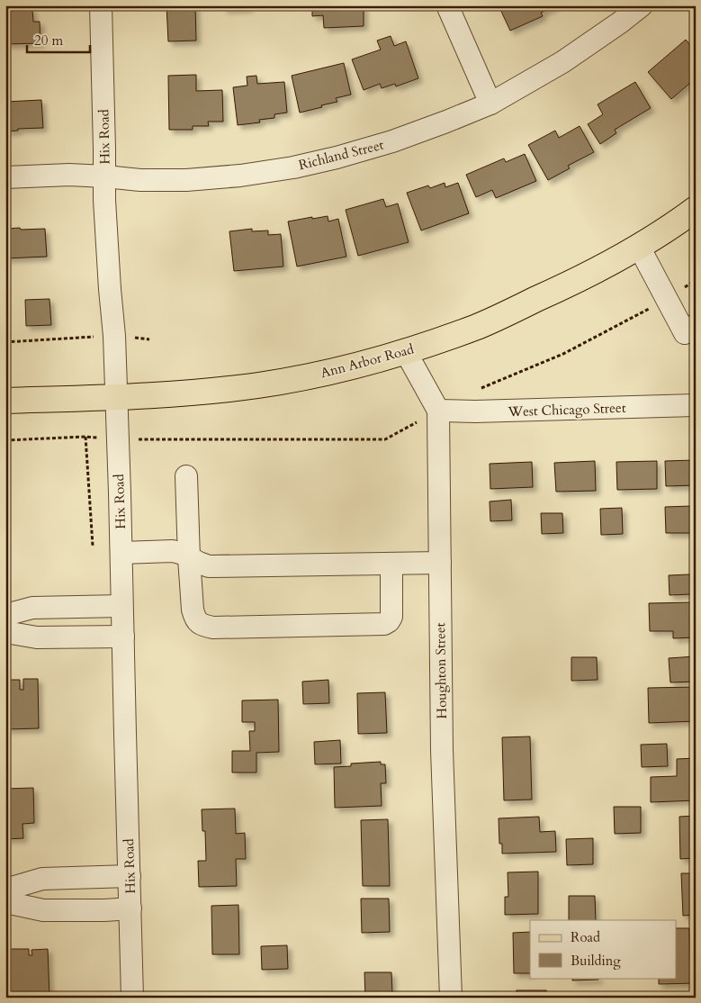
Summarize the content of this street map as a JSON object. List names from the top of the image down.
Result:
{
  "streets": {
    "main road": ["Ann Arbor Road"],
    "street": [
      "Hix Road",
      "Richland Street",
      "West Chicago Street",
      "Houghton Street"
    ]
  },
  "crossings": [
    ["Hix Road", "Richland Street"],
    ["Hix Road", "Ann Arbor Road"],
    ["Ann Arbor Road", "Houghton Street"],
    ["West Chicago Street", "Houghton Street"]
  ],
  "legend": ["Road", "Building"],
  "scale_bar": "20 m"
}
